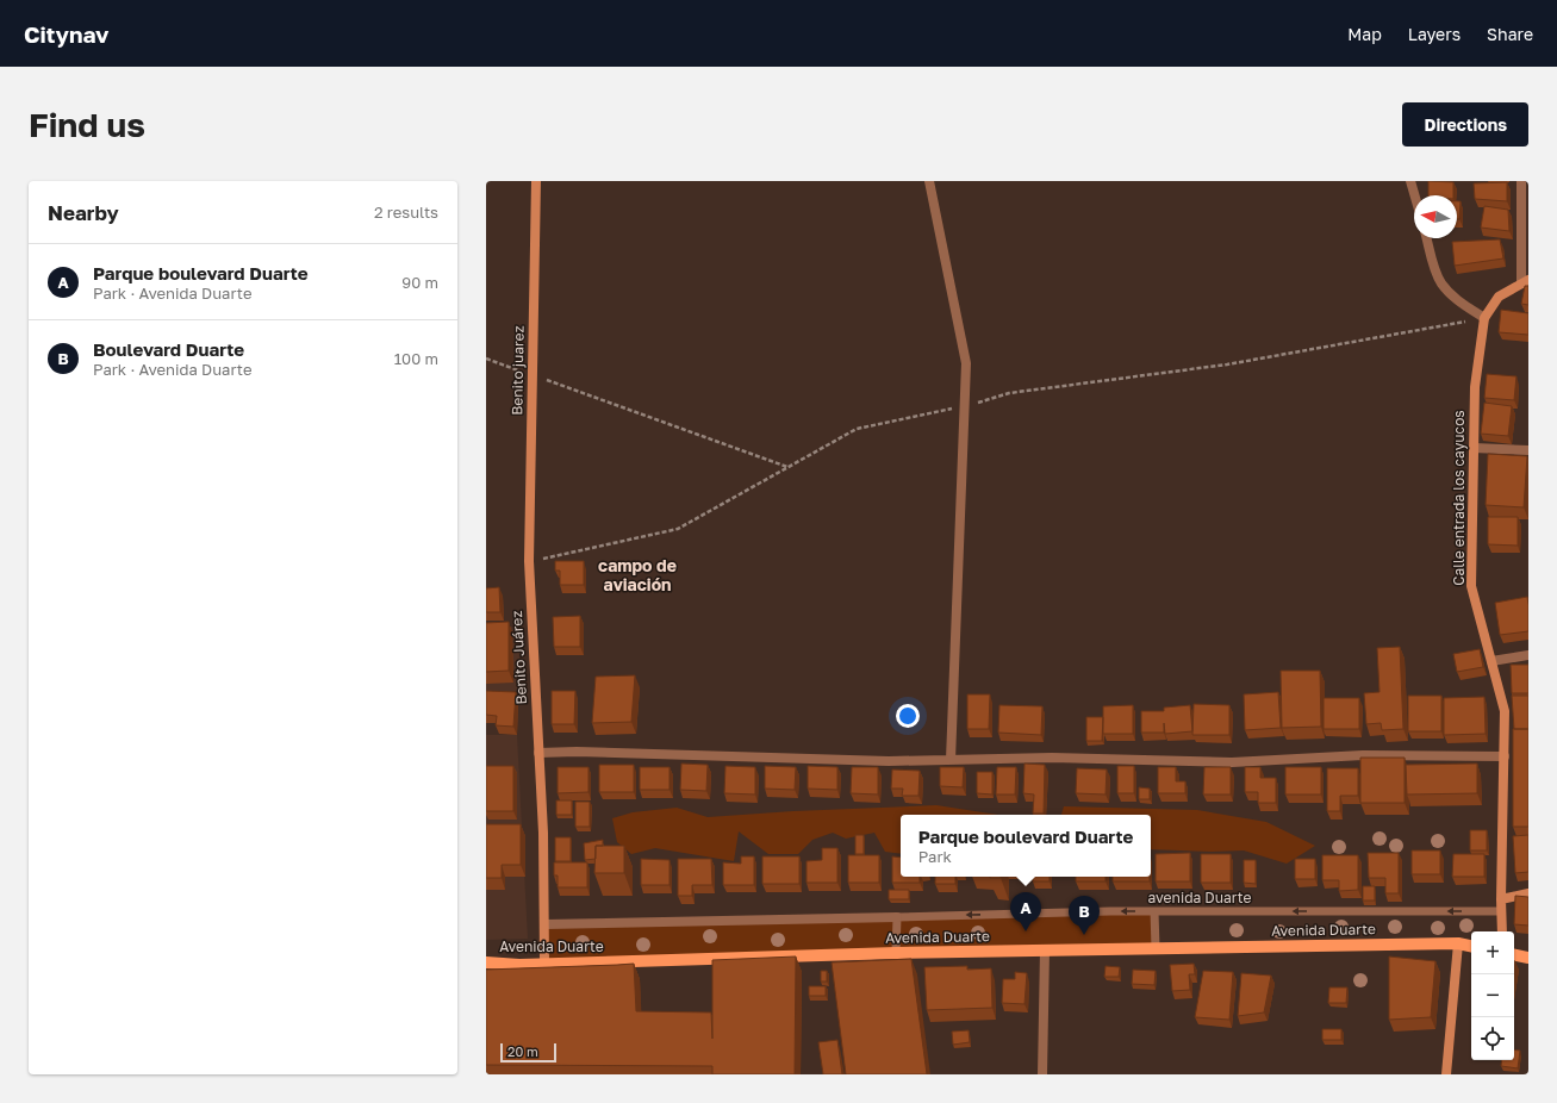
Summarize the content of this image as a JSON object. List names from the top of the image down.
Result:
{
  "streets": {
    "main road": [
      "Benito juarez",
      "Calle entrada los cayucos",
      "Benito Juárez",
      "Avenida Duarte"
    ],
    "lane": ["avenida Duarte"]
  },
  "crossings": [
    ["Benito juarez", "Benito Juárez"],
    ["Calle entrada los cayucos", "avenida Duarte"],
    ["Benito Juárez", "Avenida Duarte"]
  ],
  "one_way": ["avenida Duarte"],
  "districts": ["campo de aviación"],
  "scale_bar": "20 m",
  "north": "left",
  "page": {
    "header": "Citynav",
    "nav": ["Map", "Layers", "Share"],
    "buttons": "Directions",
    "title": "Find us",
    "heading": ["Nearby", "2 results"],
    "list": [
      {
        "mark": "A",
        "name": "Parque boulevard Duarte",
        "note": "Park · Avenida Duarte",
        "value": "90 m"
      },
      {
        "mark": "B",
        "name": "Boulevard Duarte",
        "note": "Park · Avenida Duarte",
        "value": "100 m"
      }
    ],
    "popup": ["Parque boulevard Duarte", "Park"],
    "pins": ["A", "B"],
    "map_buttons": ["+", "−"],
    "scale": "20 m"
  }
}
